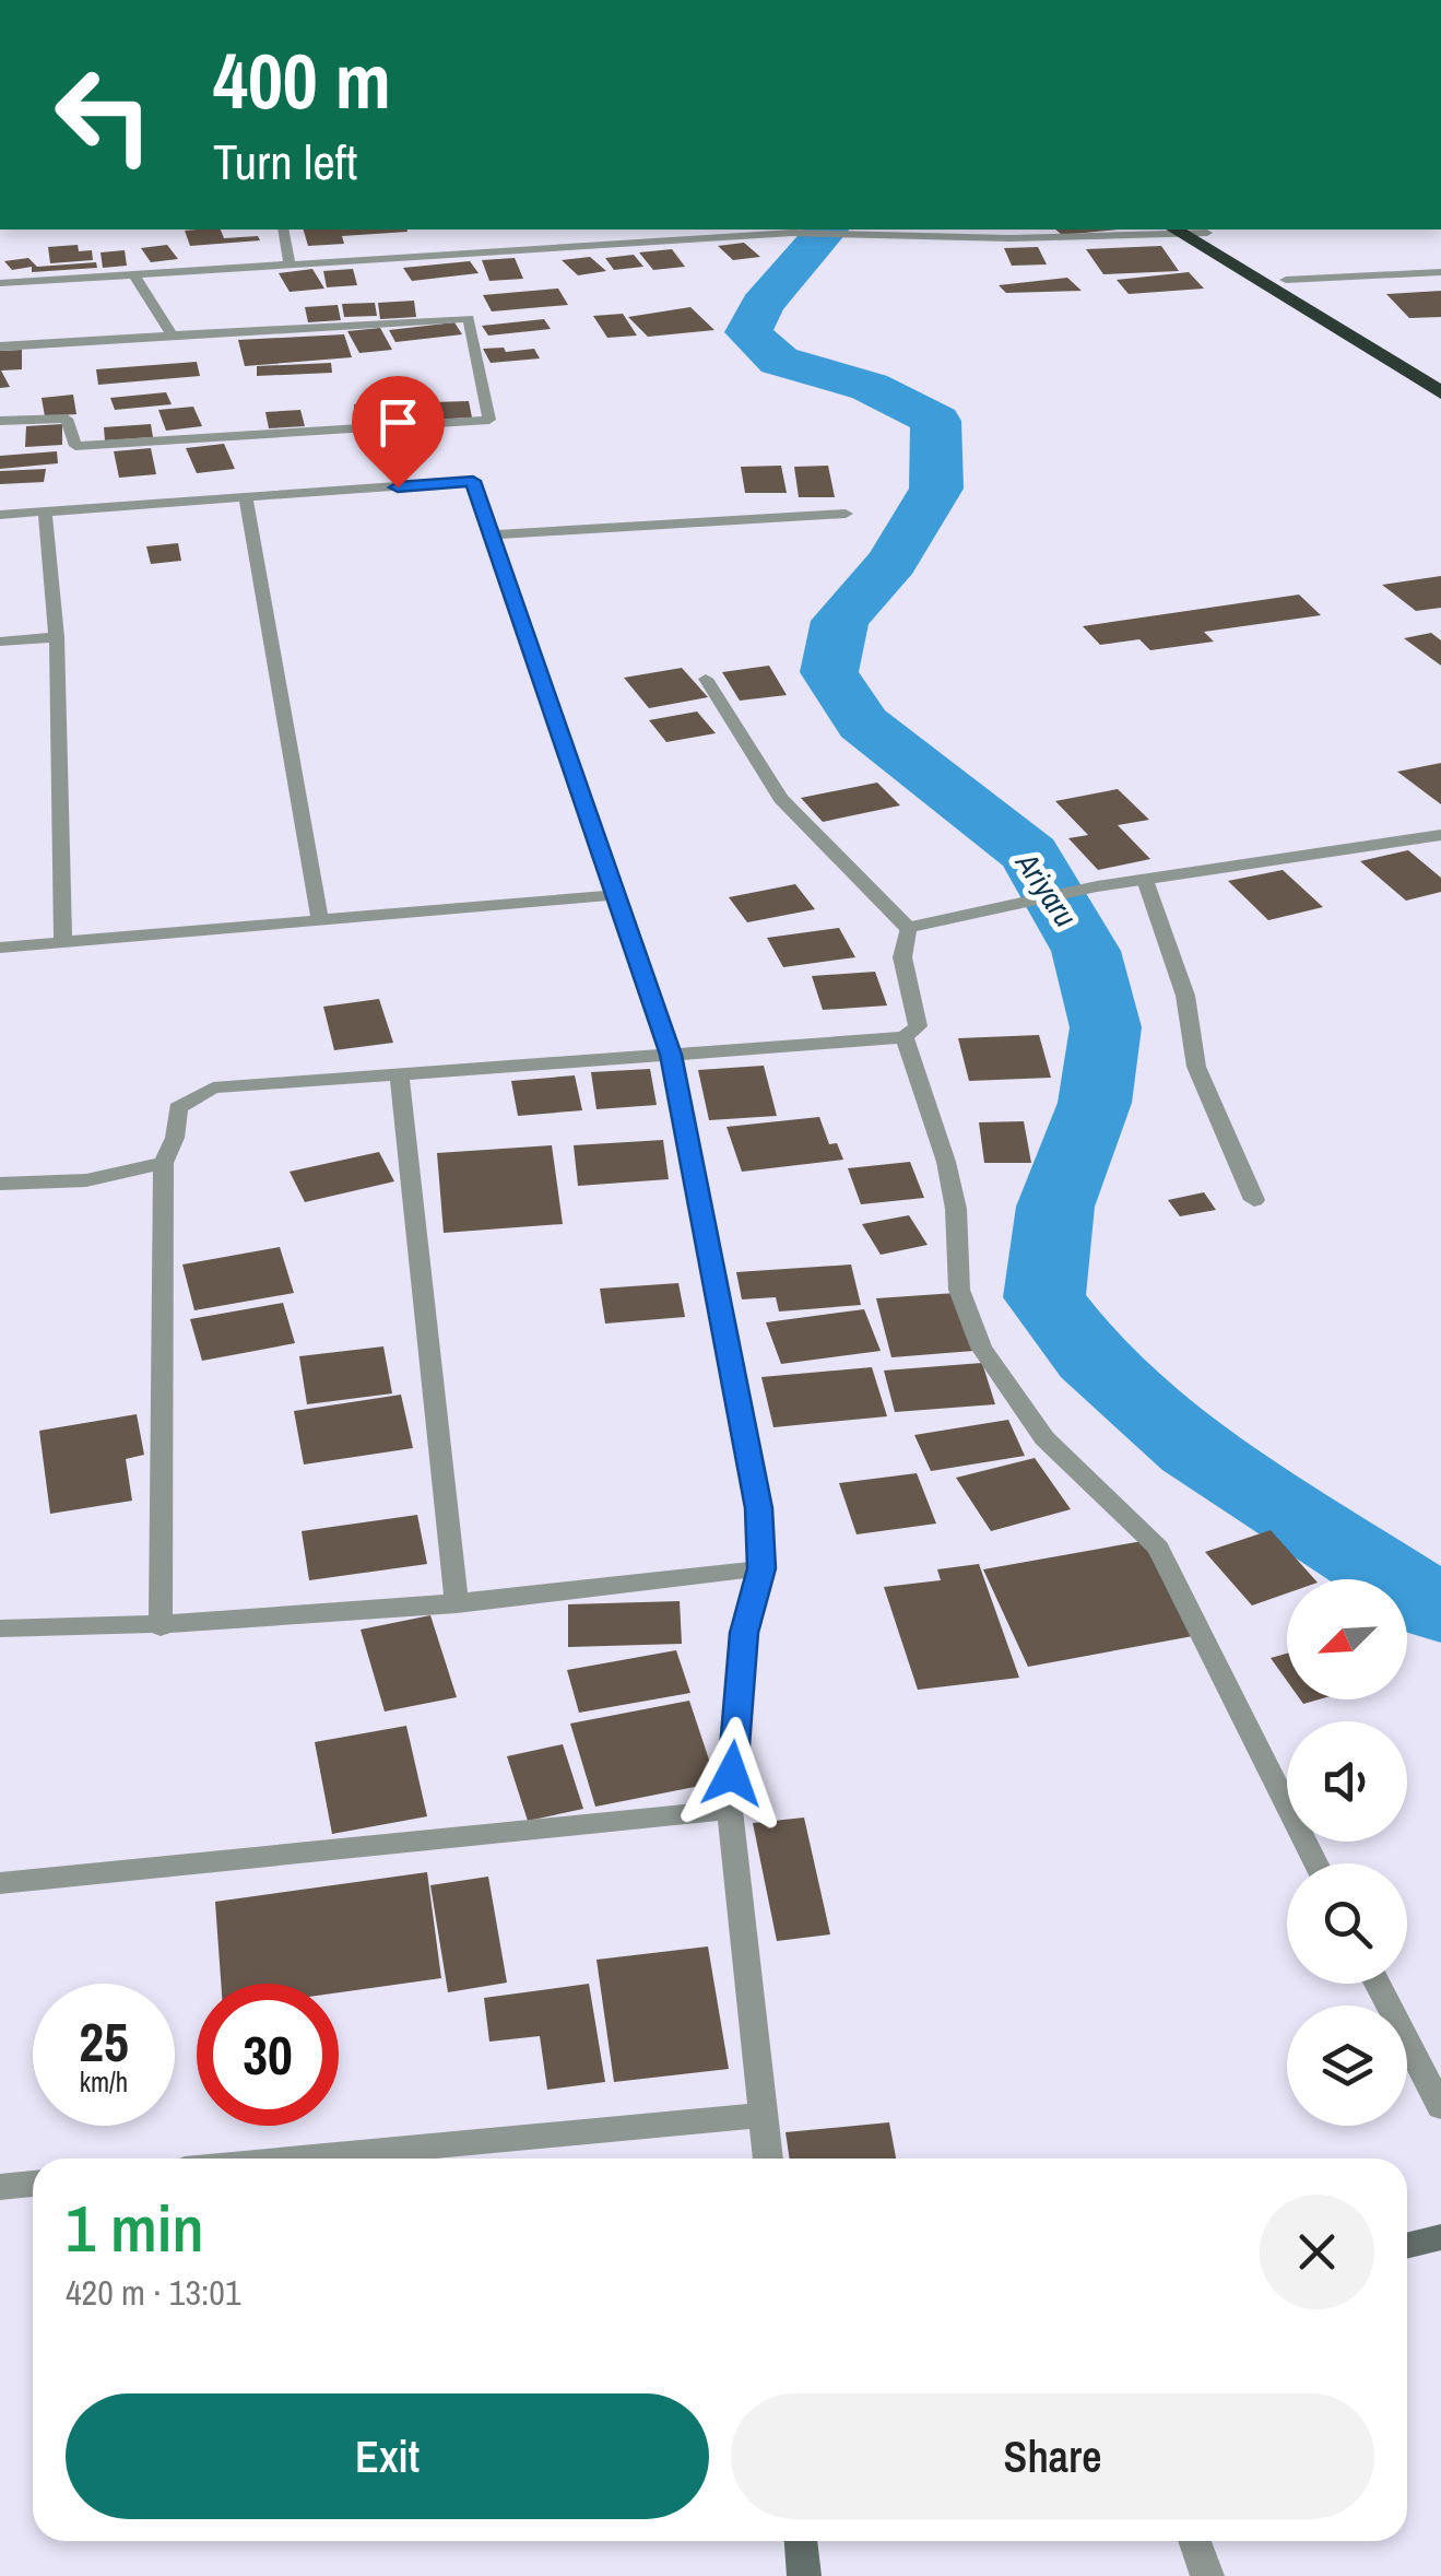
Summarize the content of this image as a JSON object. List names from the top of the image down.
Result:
{
  "water": ["Ariyaru"],
  "north": "bottom left",
  "page": {
    "turn": ["400 m", "Turn left"],
    "speed": "25 km/h",
    "limit": "30",
    "heading": ["1 min", "420 m · 13:01"],
    "buttons": ["Exit", "Share"]
  }
}
